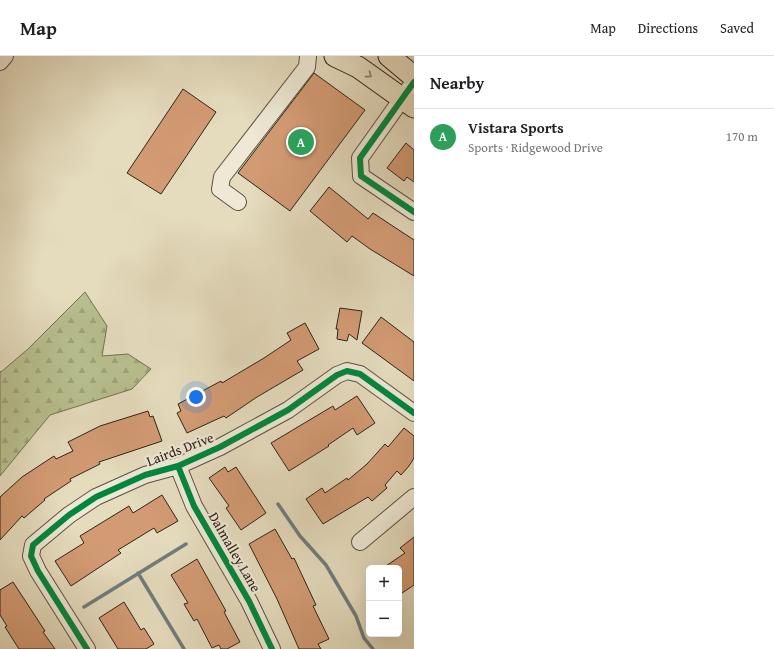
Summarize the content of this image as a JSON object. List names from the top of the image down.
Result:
{
  "streets": {
    "street": ["Lairds Drive", "Dalmalley Lane"]
  },
  "crossings": [
    ["Lairds Drive", "Dalmalley Lane"]
  ],
  "page": {
    "header": "Map",
    "nav": ["Map", "Directions", "Saved"],
    "heading": "Nearby",
    "list": [
      {
        "mark": "A",
        "name": "Vistara Sports",
        "note": "Sports · Ridgewood Drive",
        "value": "170 m"
      }
    ],
    "pins": "A",
    "map_buttons": ["+", "−"]
  }
}
